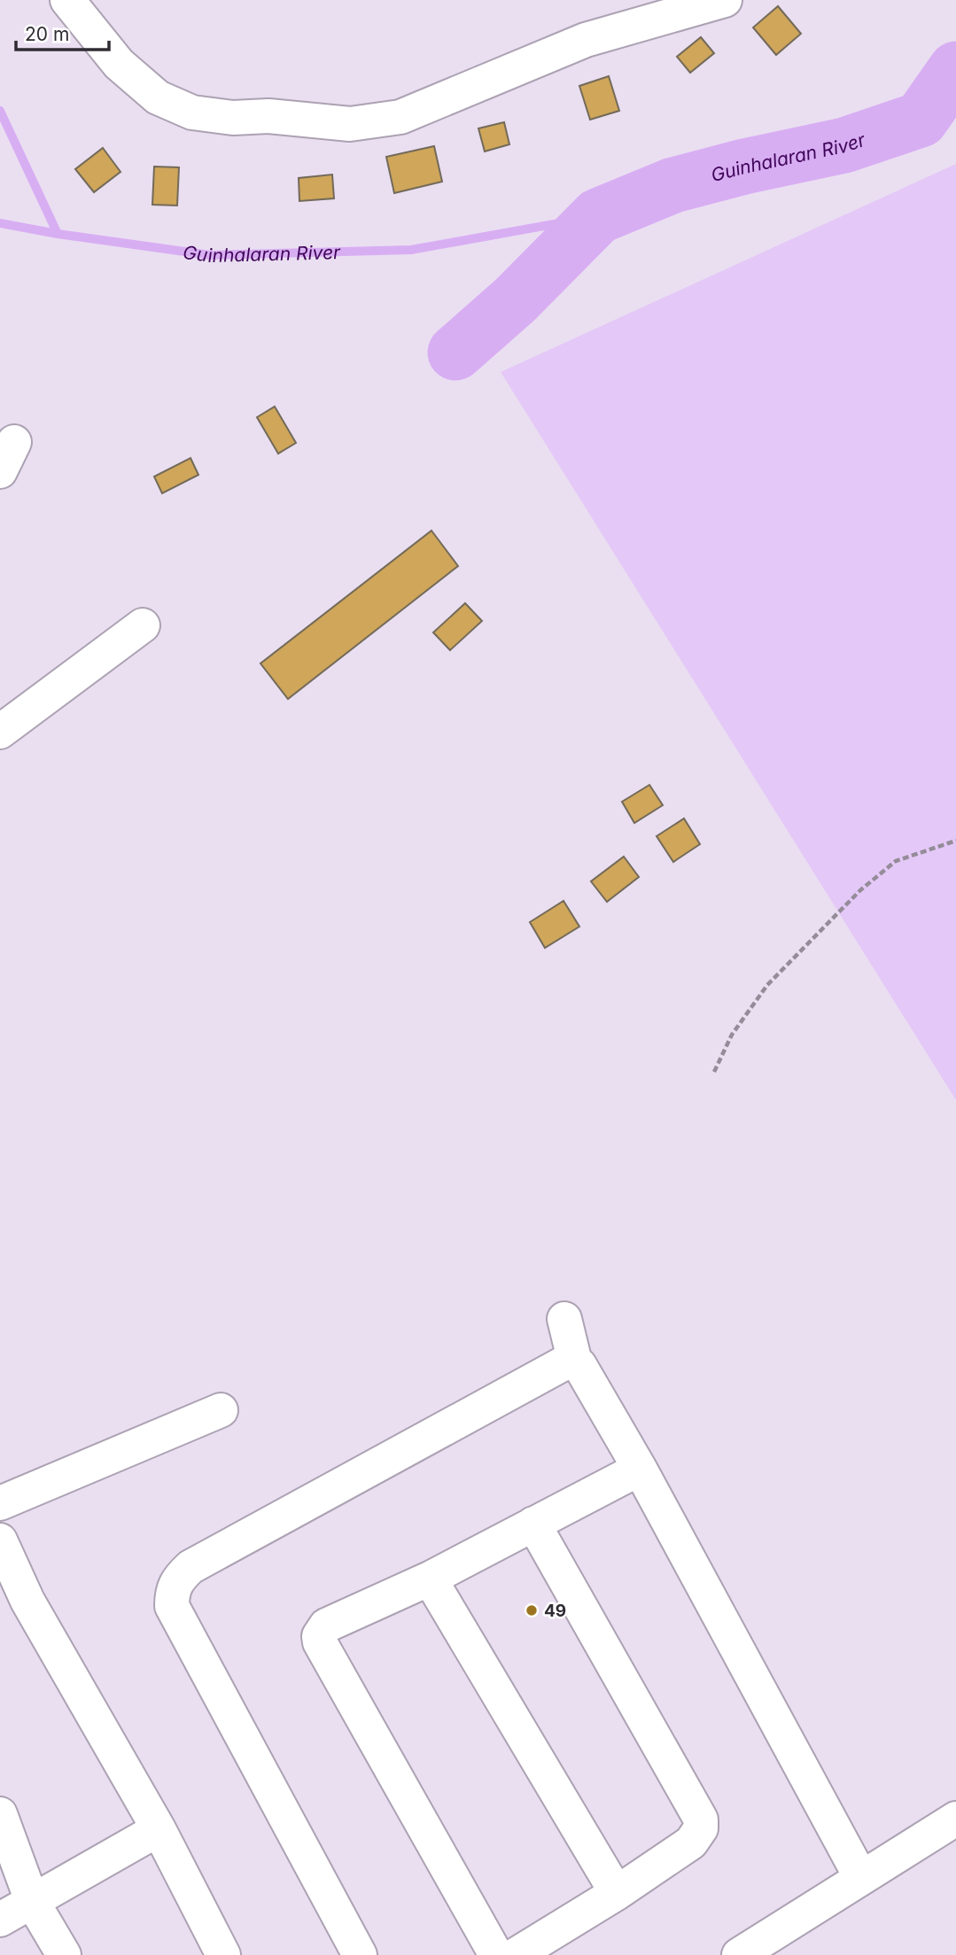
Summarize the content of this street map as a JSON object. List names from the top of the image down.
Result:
{
  "water": ["Guinhalaran River"],
  "places": ["49"],
  "scale_bar": "20 m"
}
